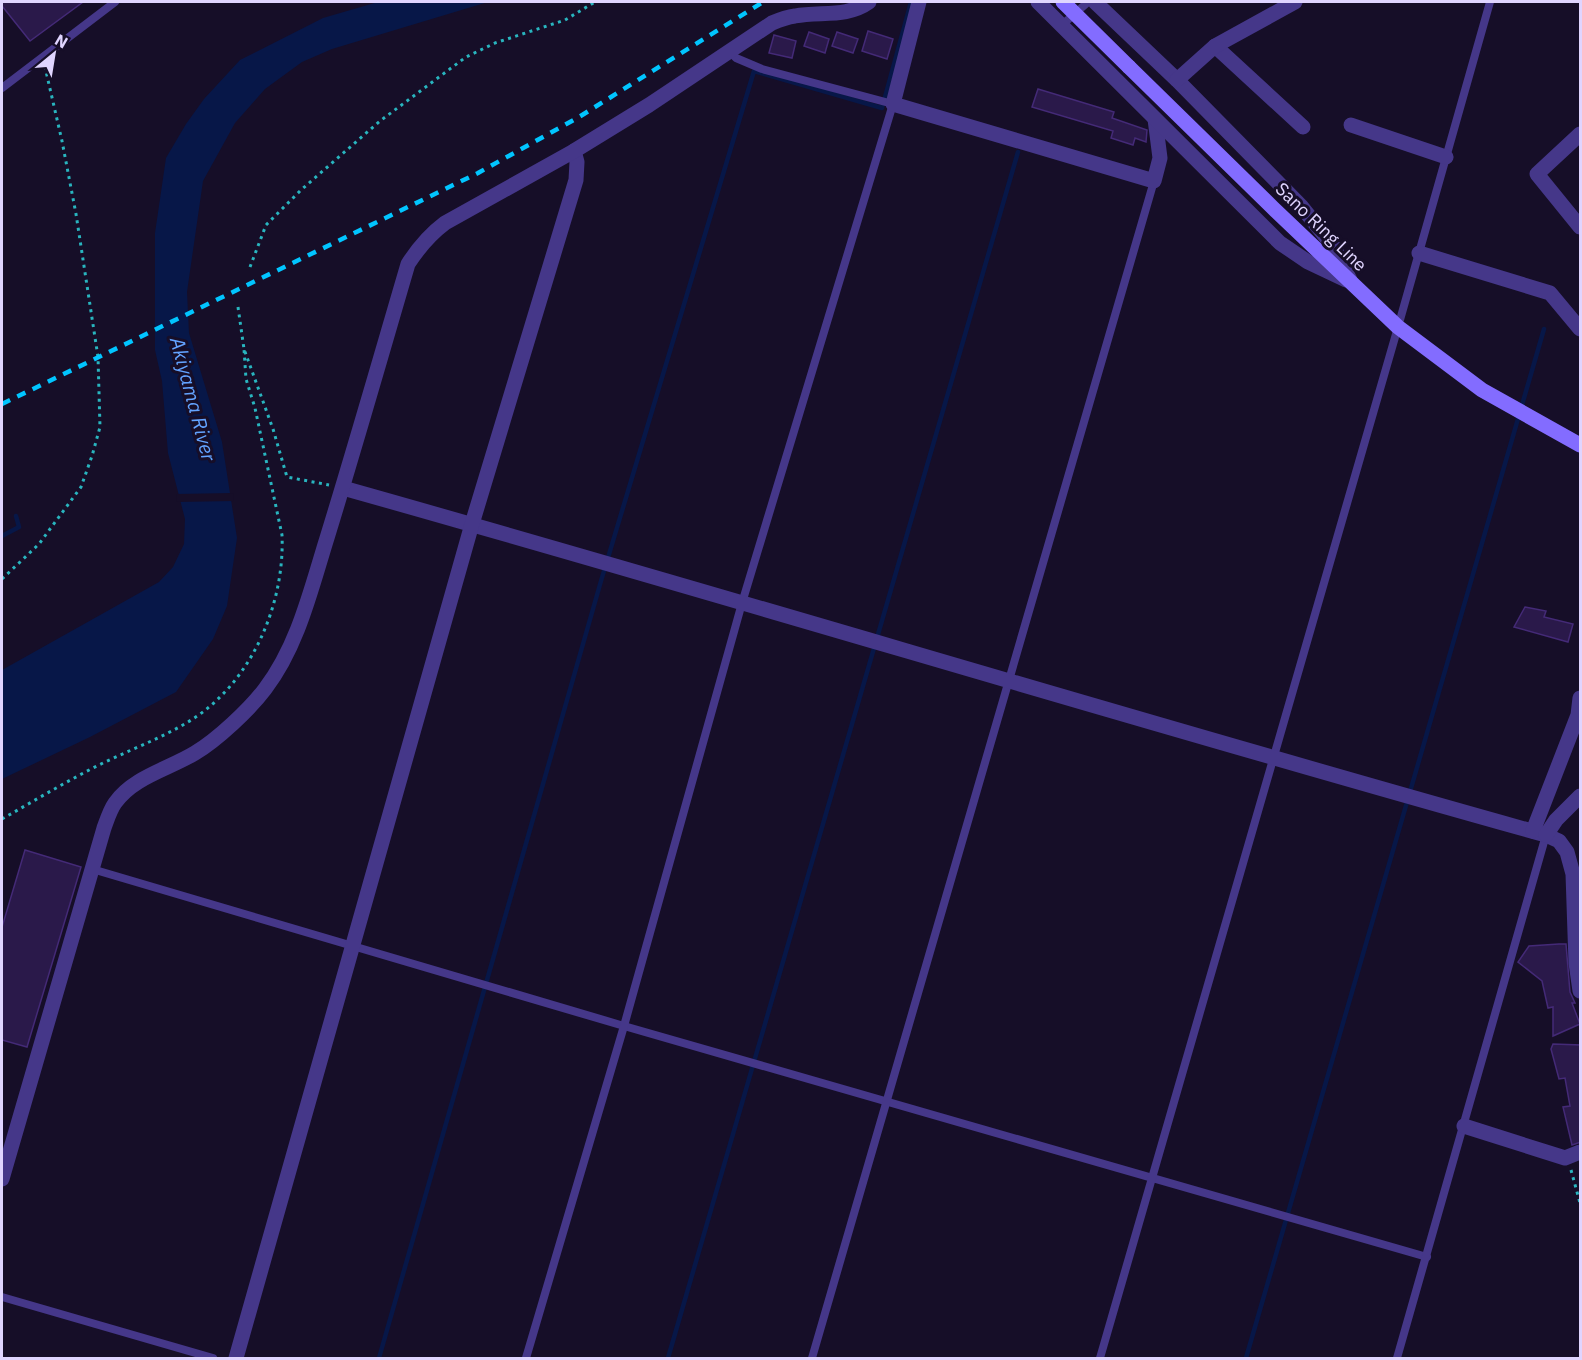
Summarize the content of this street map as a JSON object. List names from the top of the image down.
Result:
{
  "streets": {
    "main road": ["Sano Ring Line"]
  },
  "water": ["Akiyama River"],
  "north": "top right"
}
